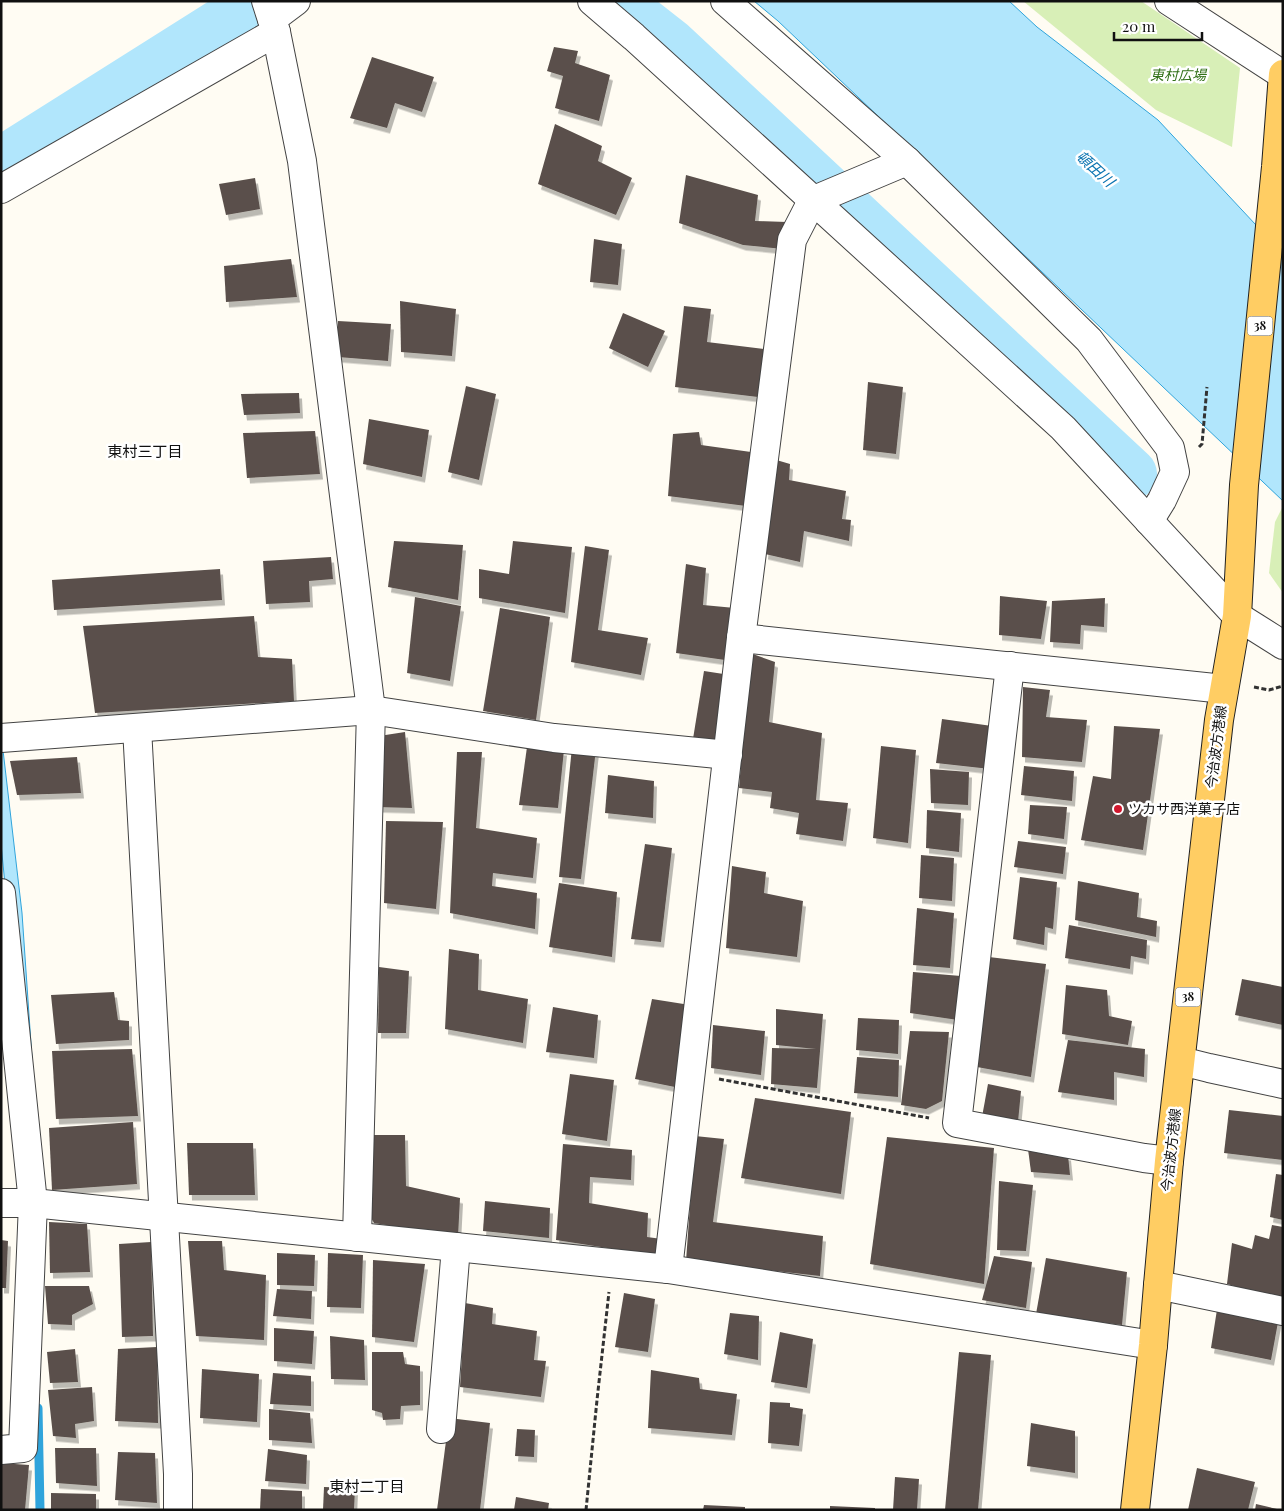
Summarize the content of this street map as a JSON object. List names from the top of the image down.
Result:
{
  "streets": {
    "main road": ["38", "今治波方港線"]
  },
  "districts": ["東村三丁目", "東村二丁目"],
  "water": ["頓田川"],
  "parks": ["東村広場"],
  "places": ["ツカサ西洋菓子店"],
  "scale_bar": "20 m"
}
